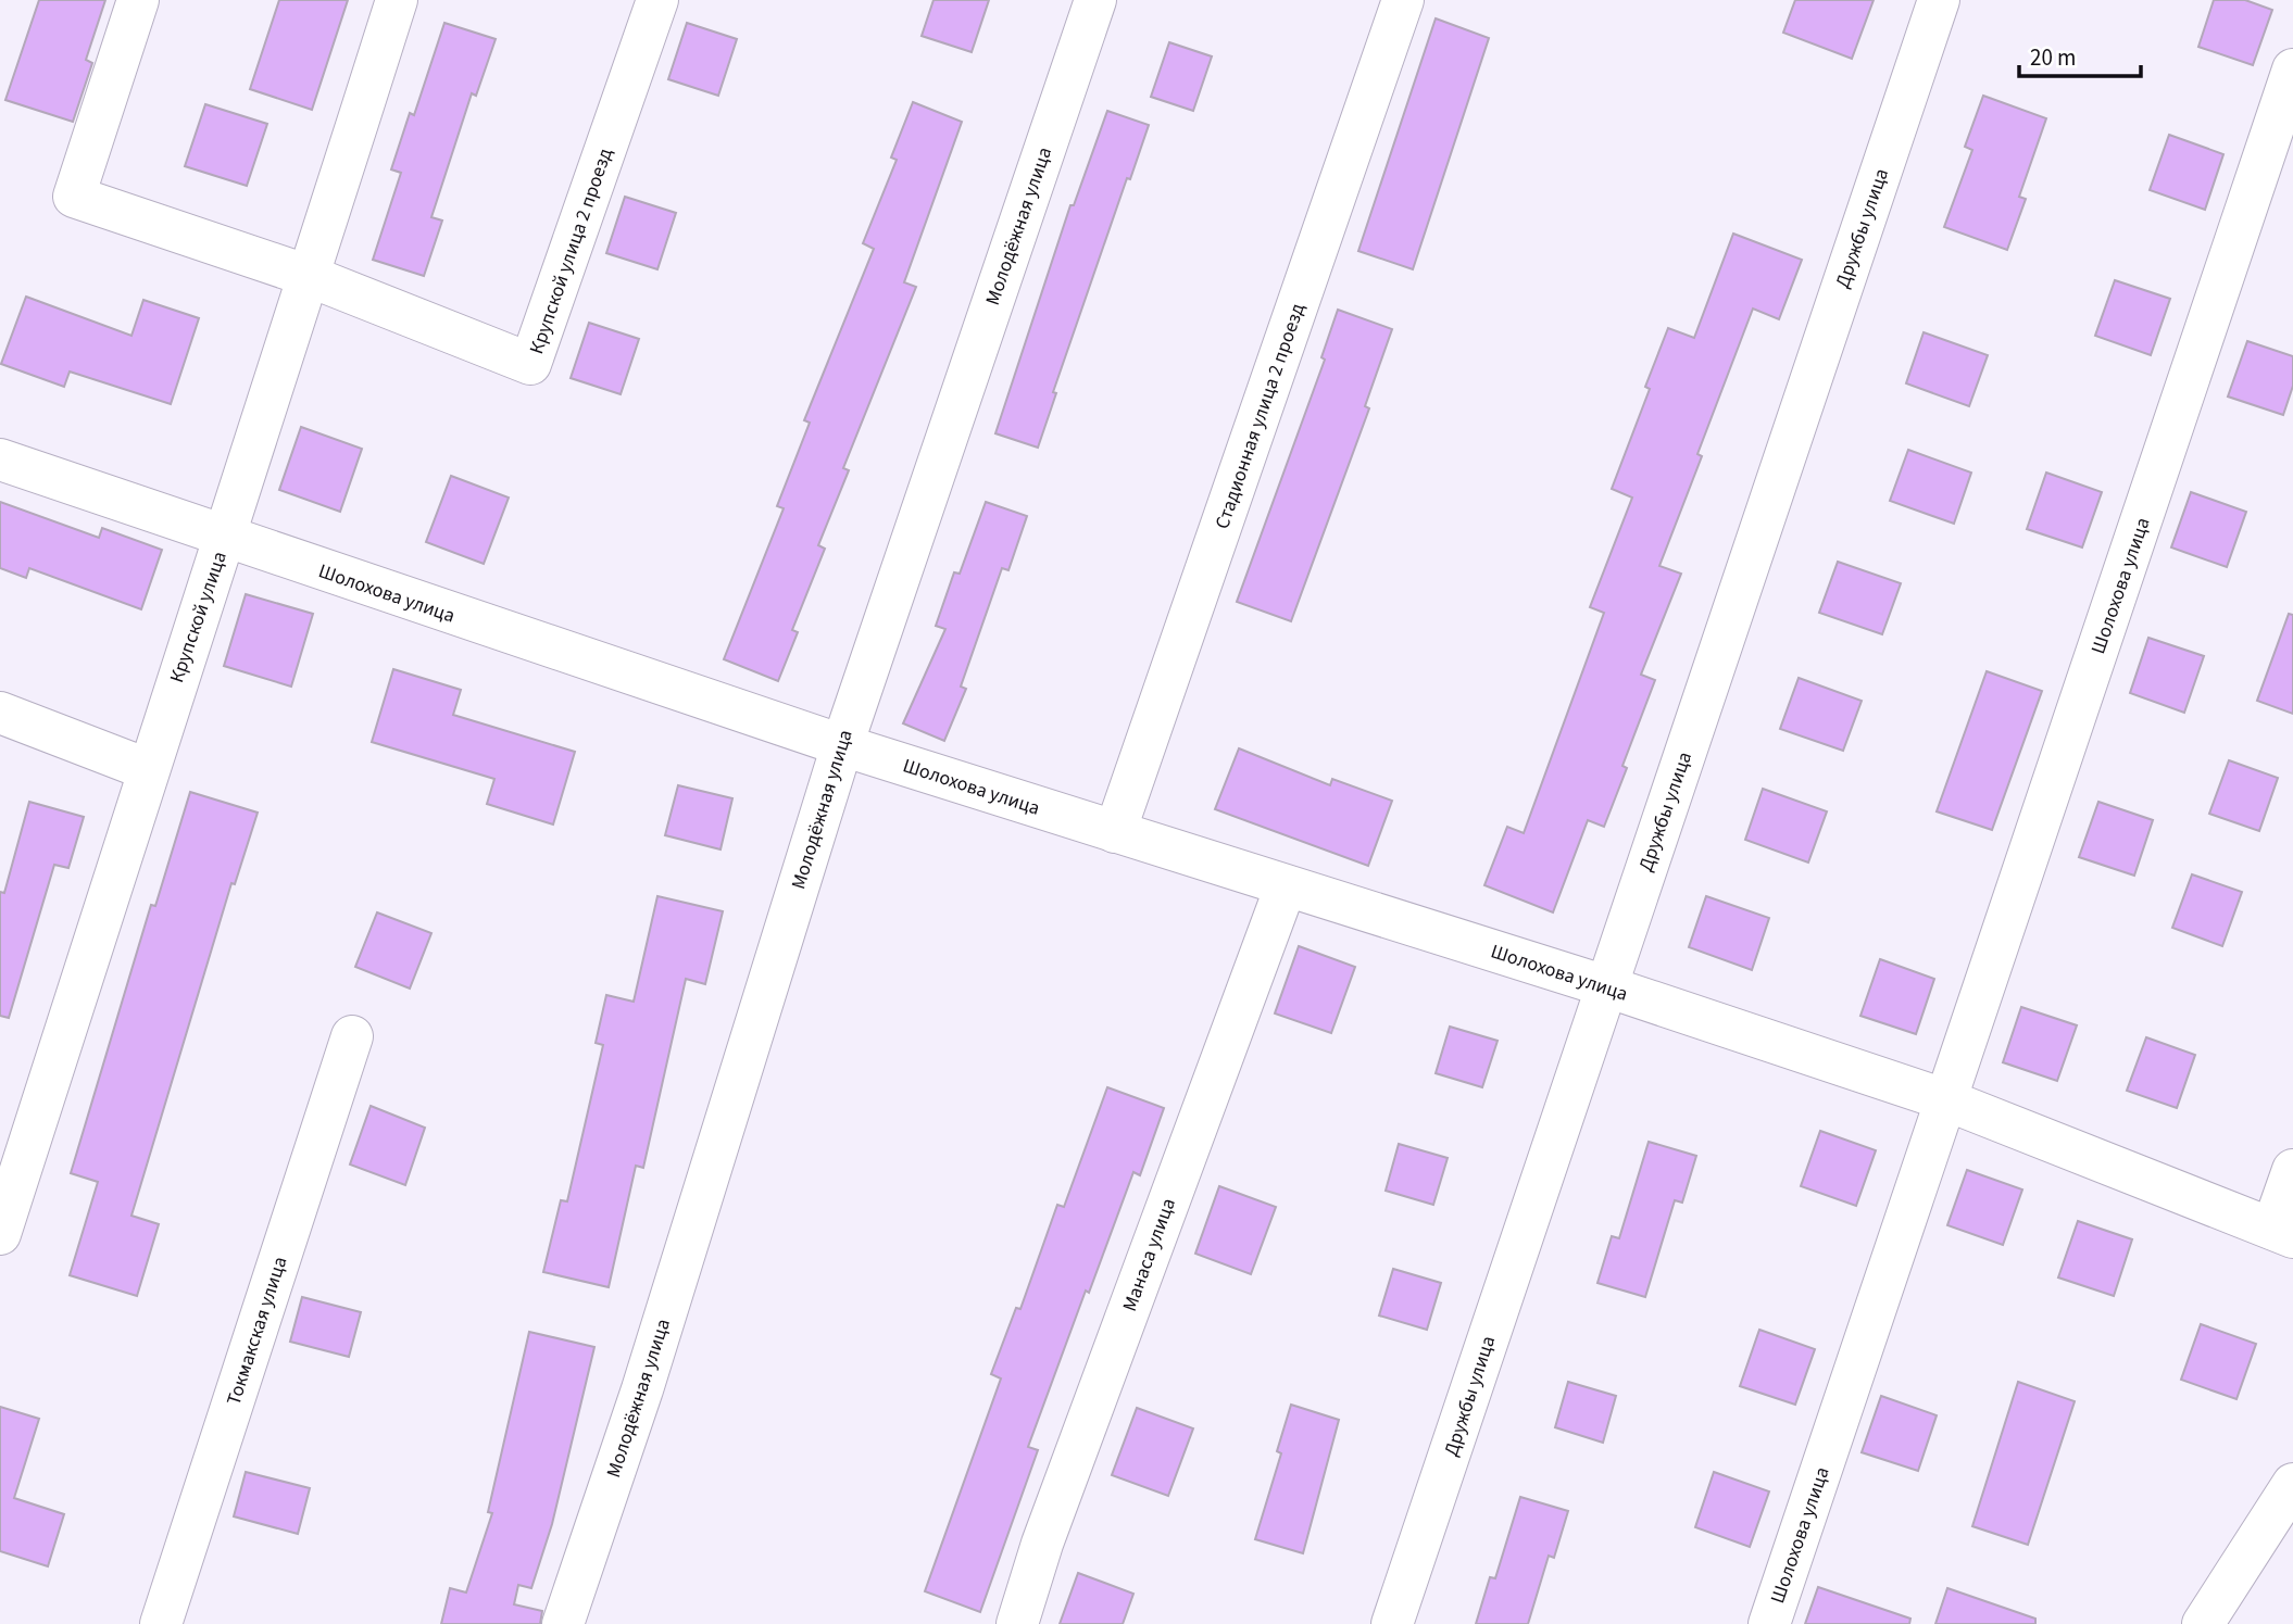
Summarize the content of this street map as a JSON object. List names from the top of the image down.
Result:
{
  "streets": {
    "street": [
      "Молодёжная улица",
      "Дружбы улица",
      "Крупской улица 2 проезд",
      "Стадионная улица 2 проезд",
      "Шолохова улица",
      "Крупской улица",
      "Манаса улица",
      "Токмакская улица"
    ]
  },
  "crossings": [
    ["Молодёжная улица", "Шолохова улица"],
    ["Дружбы улица", "Шолохова улица"],
    ["Крупской улица 2 проезд", "Крупской улица"],
    ["Стадионная улица 2 проезд", "Шолохова улица"],
    ["Шолохова улица", "Крупской улица"],
    ["Шолохова улица", "Манаса улица"]
  ],
  "scale_bar": "20 m"
}
